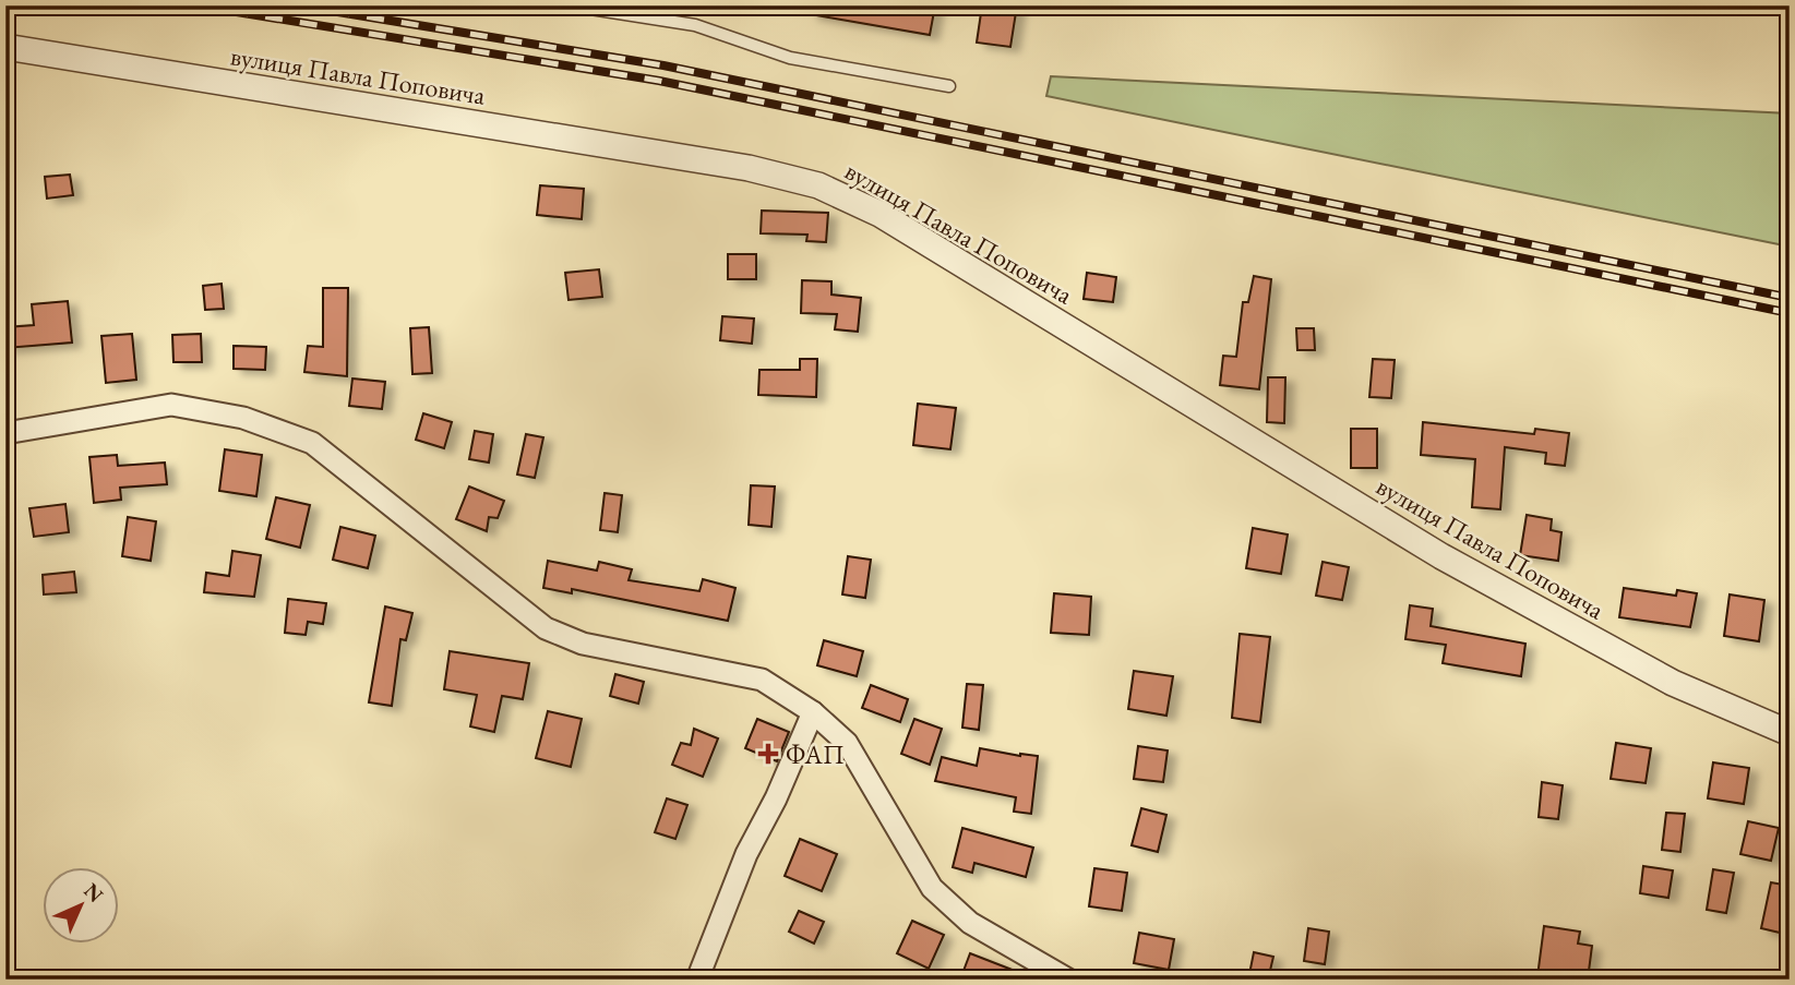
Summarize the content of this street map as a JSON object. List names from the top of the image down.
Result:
{
  "streets": {
    "street": ["вулиця Павла Поповича"]
  },
  "places": {
    "health": ["ФАП"]
  },
  "north": "top right"
}
